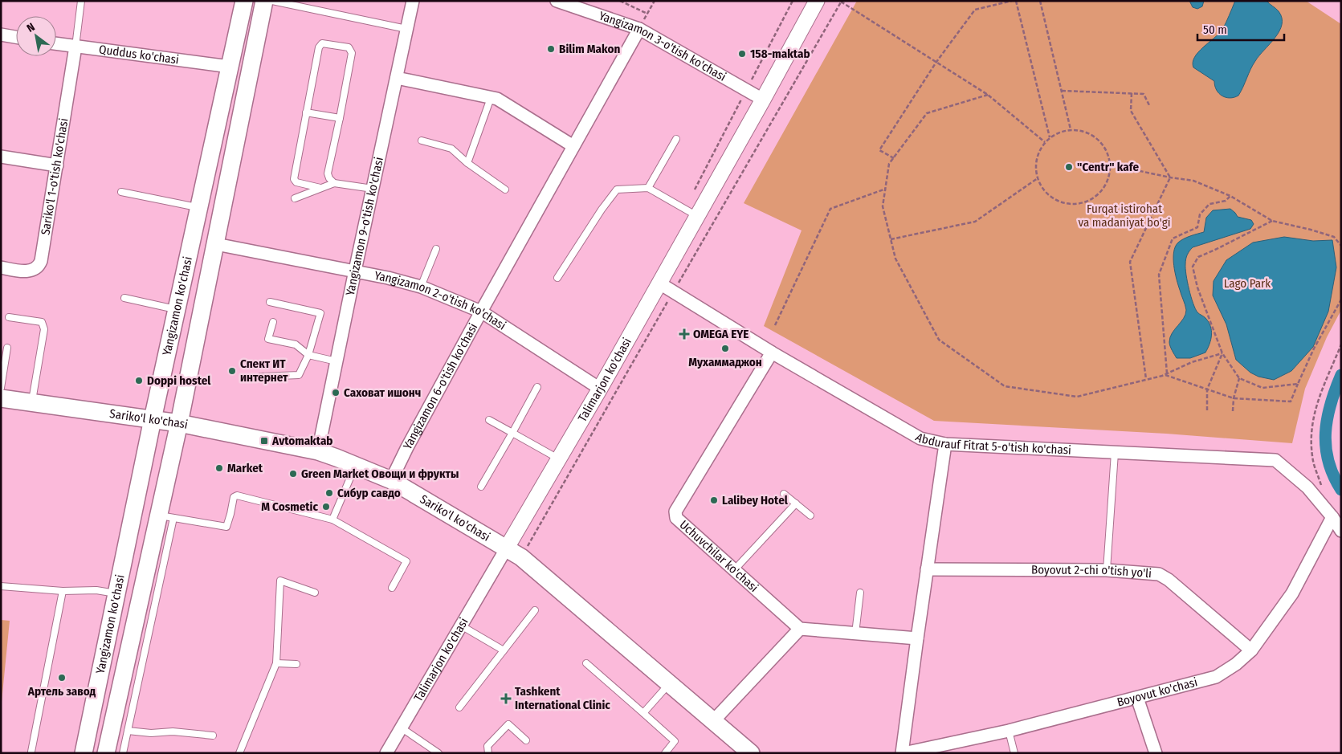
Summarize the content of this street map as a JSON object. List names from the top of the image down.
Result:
{
  "streets": {
    "main road": ["Yangizamon ko'chasi", "Sariko'l ko'chasi"],
    "street": [
      "Yangizamon 3-o'tish ko'chasi",
      "Quddus ko'chasi",
      "Sariko'l 1-o'tish ko'chasi",
      "Yangizamon 9-o'tish ko'chasi",
      "Yangizamon 2-o'tish ko'chasi",
      "Talimarjon ko'chasi",
      "Yangizamon 6-o'tish ko'chasi",
      "Abdurauf Fitrat 5-o'tish ko'chasi",
      "Uchuvchilar ko'chasi",
      "Boyovut 2-chi o'tish yo'li",
      "Boyovut ko'chasi"
    ]
  },
  "crossings": [
    ["Yangizamon 3-o'tish ko'chasi", "Talimarjon ko'chasi"],
    ["Yangizamon 3-o'tish ko'chasi", "Yangizamon 6-o'tish ko'chasi"],
    ["Quddus ko'chasi", "Sariko'l 1-o'tish ko'chasi"],
    ["Quddus ko'chasi", "Yangizamon ko'chasi"],
    ["Yangizamon 9-o'tish ko'chasi", "Yangizamon 2-o'tish ko'chasi"],
    ["Yangizamon 9-o'tish ko'chasi", "Sariko'l ko'chasi"],
    ["Yangizamon 2-o'tish ko'chasi", "Yangizamon ko'chasi"],
    ["Yangizamon 2-o'tish ko'chasi", "Talimarjon ko'chasi"],
    ["Yangizamon 2-o'tish ko'chasi", "Yangizamon 6-o'tish ko'chasi"],
    ["Yangizamon ko'chasi", "Sariko'l ko'chasi"],
    ["Talimarjon ko'chasi", "Sariko'l ko'chasi"],
    ["Talimarjon ko'chasi", "Abdurauf Fitrat 5-o'tish ko'chasi"],
    ["Yangizamon 6-o'tish ko'chasi", "Sariko'l ko'chasi"],
    ["Abdurauf Fitrat 5-o'tish ko'chasi", "Uchuvchilar ko'chasi"],
    ["Abdurauf Fitrat 5-o'tish ko'chasi", "Boyovut ko'chasi"],
    ["Boyovut 2-chi o'tish yo'li", "Boyovut ko'chasi"]
  ],
  "parks": ["Furqat istirohat va madaniyat bo'gi", "Lago Park"],
  "places": {
    "other": [
      "Bilim Makon",
      "158-maktab",
      "\"Centr\" kafe",
      "Мухаммаджон",
      "Спект ИТ интернет",
      "Doppi hostel",
      "Саховат ишонч",
      "Market",
      "Green Market Овощи и фрукты",
      "Сибур савдо",
      "Lalibey Hotel",
      "M Cosmetic",
      "Артель завод"
    ],
    "health": ["OMEGA EYE", "Tashkent International Clinic"],
    "transit": ["Avtomaktab"]
  },
  "scale_bar": "50 m",
  "north": "top left"
}
